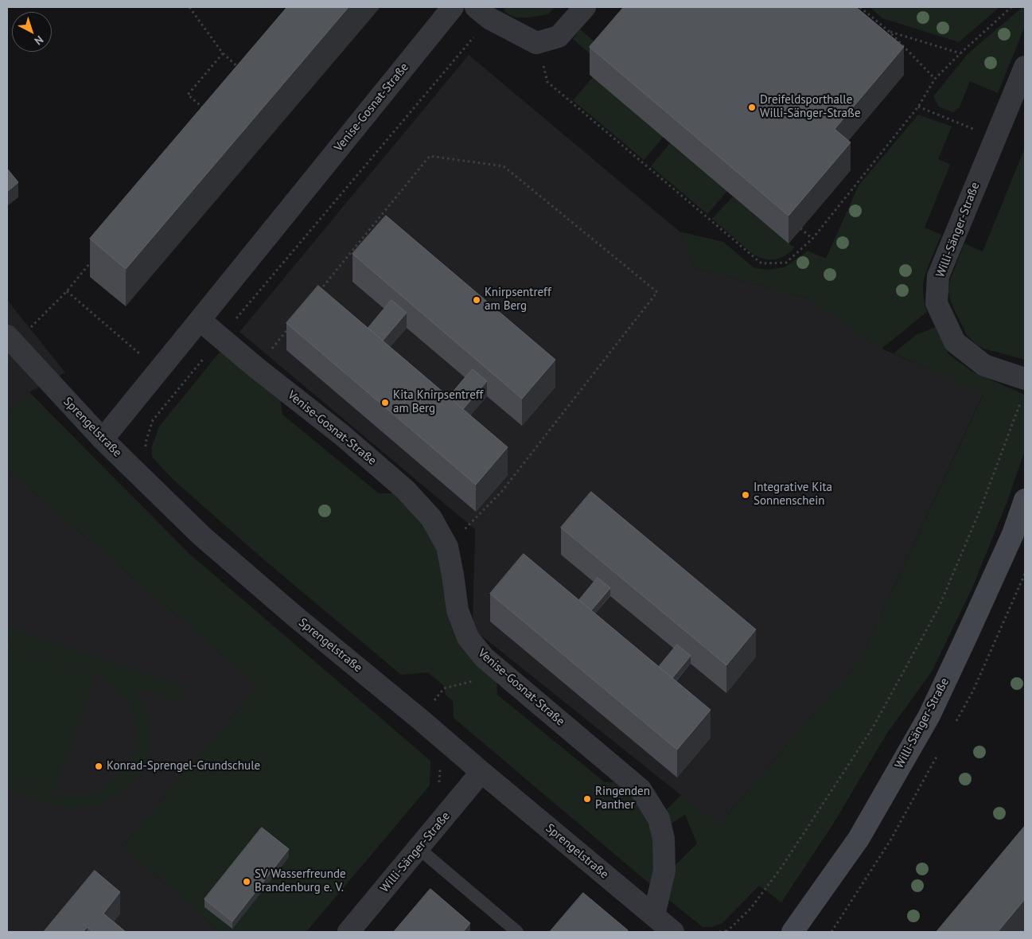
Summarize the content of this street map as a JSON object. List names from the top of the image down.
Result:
{
  "streets": {
    "main road": ["Willi-Sänger-Straße"],
    "street": ["Venise-Gosnat-Straße", "Sprengelstraße"]
  },
  "crossings": [
    ["Venise-Gosnat-Straße", "Sprengelstraße"],
    ["Willi-Sänger-Straße", "Sprengelstraße"]
  ],
  "places": [
    "Dreifeldsporthalle Willi-Sänger-Straße",
    "Knirpsentreff am Berg",
    "Kita Knirpsentreff am Berg",
    "Integrative Kita Sonnenschein",
    "Konrad-Sprengel-Grundschule",
    "Ringenden Panther",
    "SV Wasserfreunde Brandenburg e. V."
  ],
  "north": "bottom right"
}
